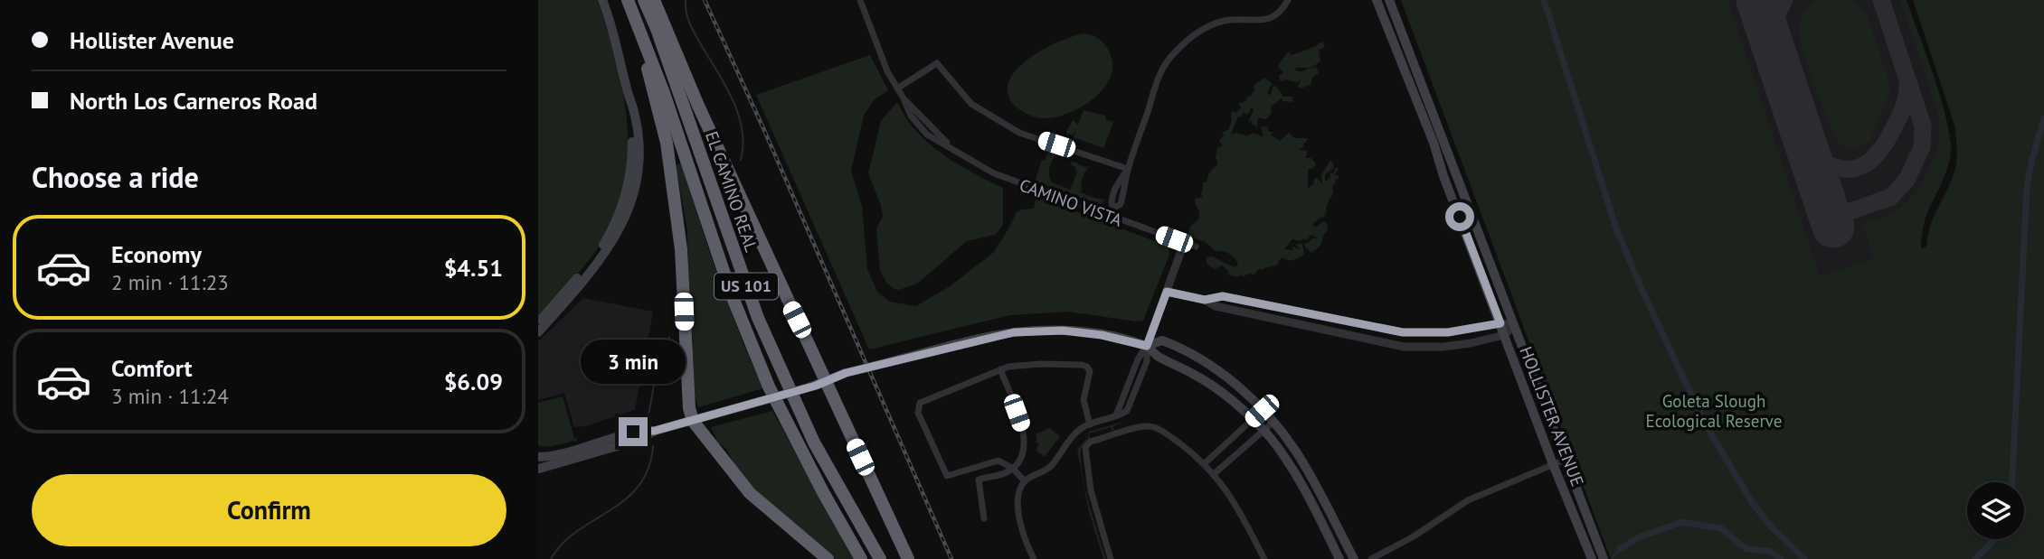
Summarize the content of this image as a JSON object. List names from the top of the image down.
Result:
{
  "streets": {
    "highway": ["EL CAMINO REAL", "US 101"],
    "main road": ["HOLLISTER AVENUE"],
    "street": ["CAMINO VISTA"]
  },
  "parks": ["Goleta Slough Ecological Reserve"],
  "page": {
    "banner": ["Hollister Avenue", "North Los Carneros Road"],
    "heading": "Choose a ride",
    "list": [
      {
        "name": "Economy",
        "note": "2 min · 11:23",
        "value": "$4.51"
      },
      {
        "name": "Comfort",
        "note": "3 min · 11:24",
        "value": "$6.09"
      }
    ],
    "bubble": "3 min",
    "buttons": "Confirm"
  }
}
